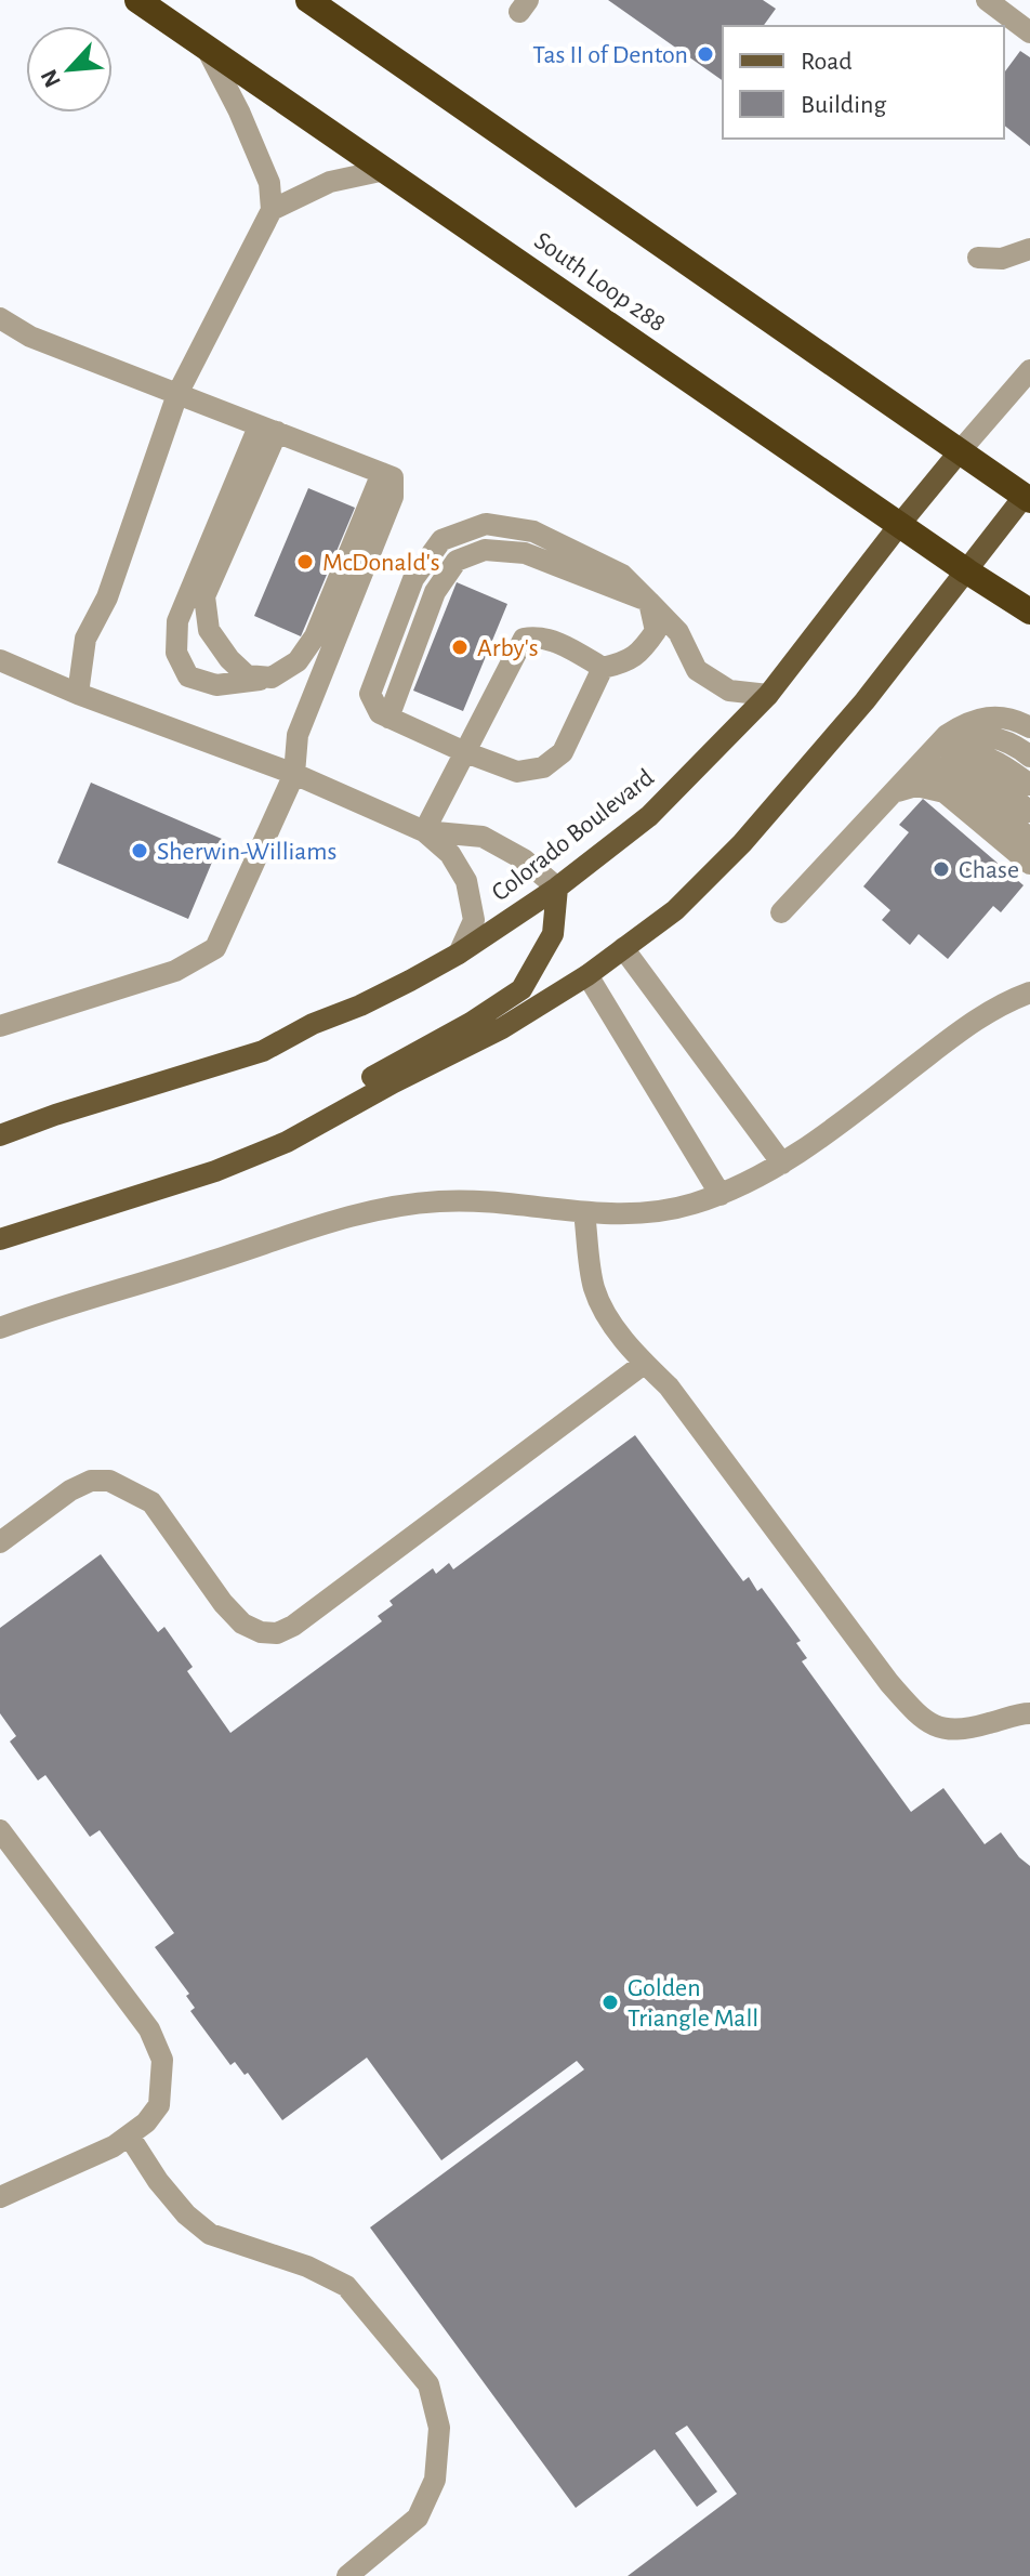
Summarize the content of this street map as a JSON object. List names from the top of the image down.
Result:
{
  "streets": {
    "highway": ["South Loop 288"],
    "main road": ["Colorado Boulevard"]
  },
  "crossings": [
    ["South Loop 288", "Colorado Boulevard"]
  ],
  "places": [
    "Tas II of Denton",
    "McDonald's",
    "Arby's",
    "Sherwin-Williams",
    "Chase",
    "Golden Triangle Mall"
  ],
  "legend": ["Road", "Building"],
  "north": "bottom left"
}
